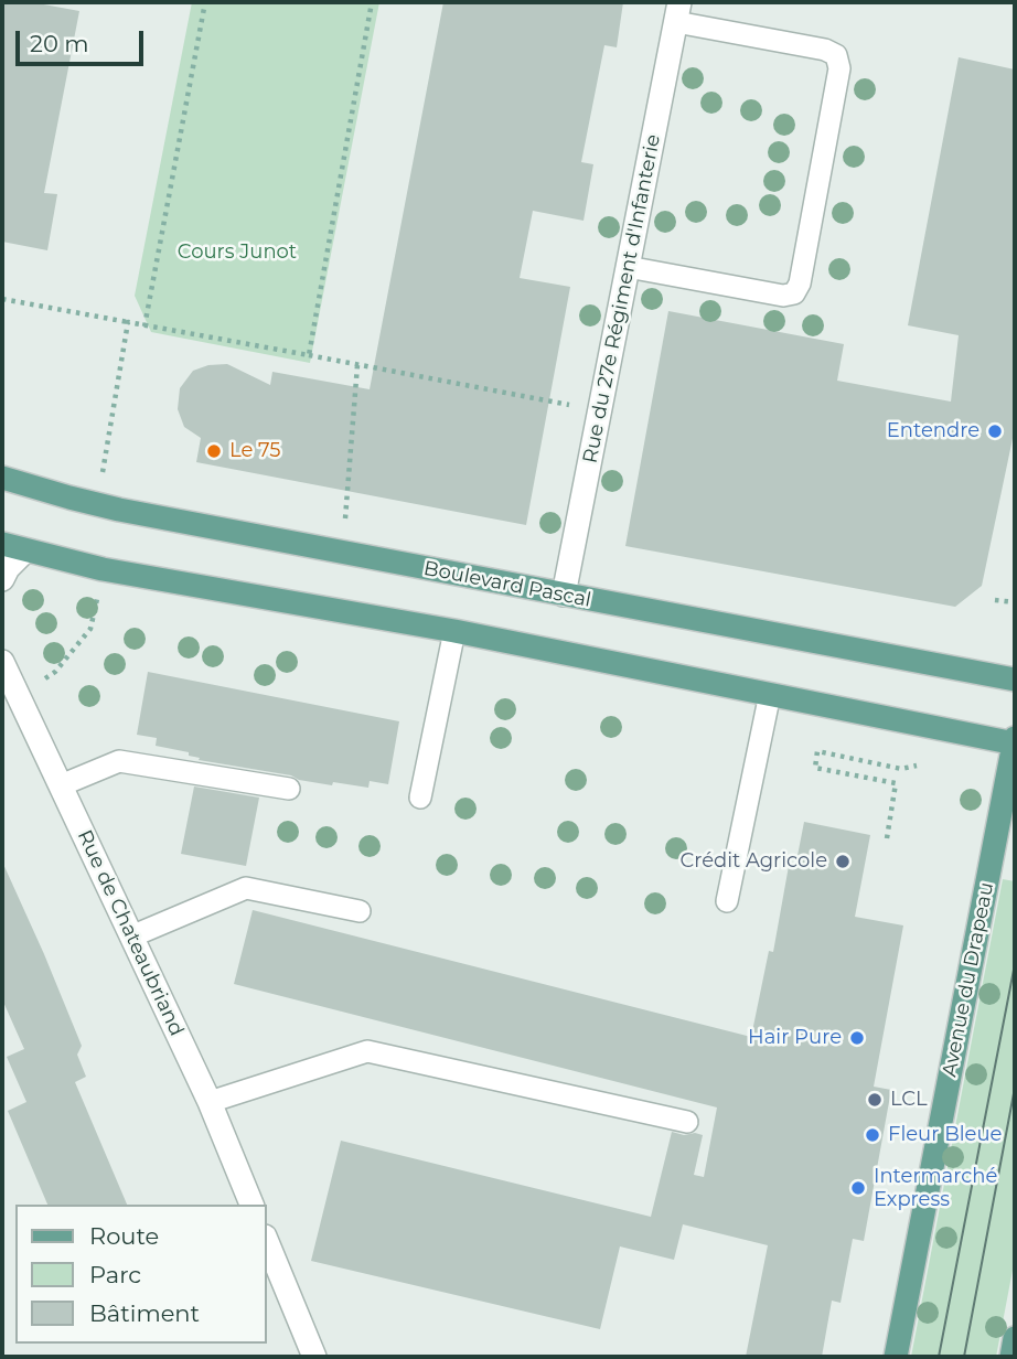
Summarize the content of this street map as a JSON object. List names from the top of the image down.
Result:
{
  "streets": {
    "main road": ["Boulevard Pascal", "Avenue du Drapeau"],
    "street": ["Rue du 27e Régiment d'Infanterie", "Rue de Chateaubriand"]
  },
  "crossings": [
    ["Rue du 27e Régiment d'Infanterie", "Boulevard Pascal"]
  ],
  "parks": ["Cours Junot"],
  "places": [
    "Entendre",
    "Le 75",
    "Crédit Agricole",
    "Hair Pure",
    "LCL",
    "Fleur Bleue",
    "Intermarché Express"
  ],
  "legend": ["Route", "Parc", "Bâtiment"],
  "scale_bar": "20 m"
}
